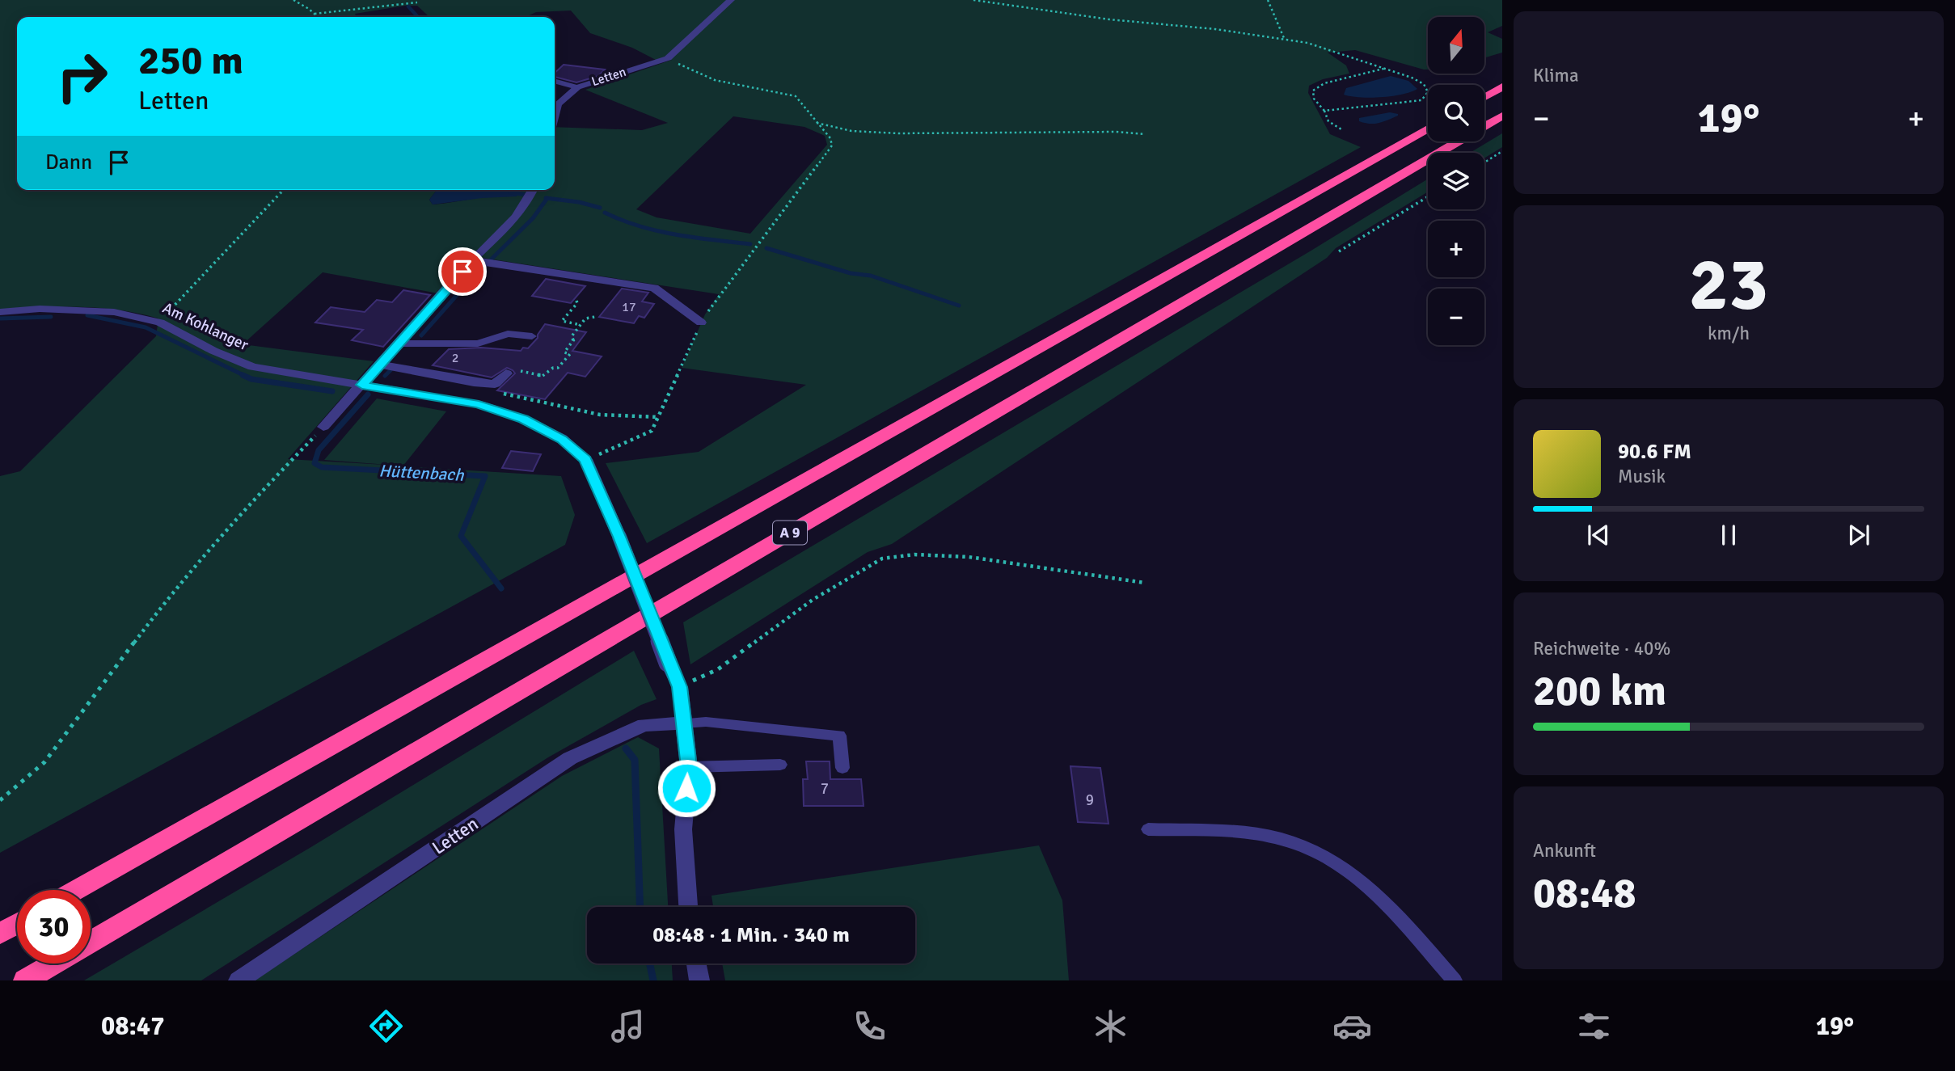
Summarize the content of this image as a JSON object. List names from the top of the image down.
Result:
{
  "streets": {
    "highway": ["A 9"],
    "street": ["Letten", "Am Kohlanger"]
  },
  "water": ["Hüttenbach"],
  "house_numbers": [
    "17",
    "2",
    "7",
    "9"
  ],
  "north": "top",
  "page": {
    "tile": [
      "Klima",
      ["23", "km/h"],
      ["Reichweite · 40%", "200 km"],
      ["Ankunft", "08:48"]
    ],
    "map_buttons": ["+", "−"],
    "turn": ["250 m", "Letten"],
    "heat": ["−", "19°", "+"],
    "then": "Dann",
    "song": ["90.6 FM", "Musik"],
    "limit": "30",
    "trip": "08:48 · 1 Min. · 340 m",
    "tabs": ["08:47", "19°"]
  }
}
